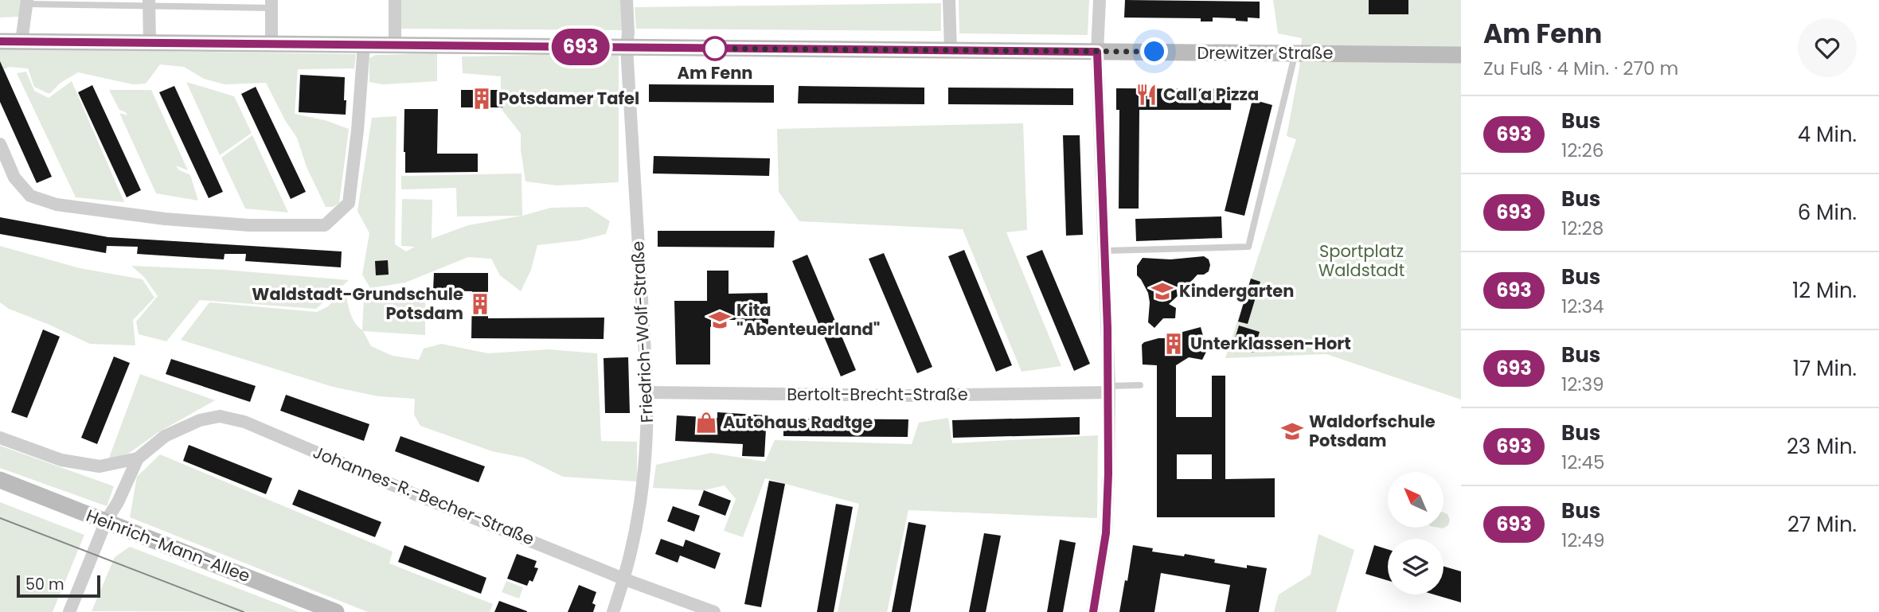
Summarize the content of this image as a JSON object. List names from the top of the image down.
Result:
{
  "streets": {
    "street": [
      "Drewitzer Straße",
      "Friedrich-Wolf-Straße",
      "Bertolt-Brecht-Straße",
      "Johannes-R.-Becher-Straße",
      "Heinrich-Mann-Allee"
    ]
  },
  "crossings": [
    ["Drewitzer Straße", "Friedrich-Wolf-Straße"],
    ["Friedrich-Wolf-Straße", "Bertolt-Brecht-Straße"],
    ["Friedrich-Wolf-Straße", "Johannes-R.-Becher-Straße"],
    ["Johannes-R.-Becher-Straße", "Heinrich-Mann-Allee"]
  ],
  "parks": ["Sportplatz Waldstadt"],
  "places": {
    "other": ["Am Fenn"],
    "restaurant": ["Call a Pizza"],
    "building": ["Potsdamer Tafel", "Waldstadt-Grundschule Potsdam", "Unterklassen-Hort"],
    "school or university": ["Kindergarten", "Kita \"Abenteuerland\"", "Waldorfschule Potsdam"],
    "shop": ["Autohaus Radtge"]
  },
  "lines": ["bus line 693"],
  "scale_bar": "50 m",
  "north": "top left",
  "page": {
    "on_map": "693",
    "heading": ["Am Fenn", "Zu Fuß · 4 Min. · 270 m"],
    "list": [
      {
        "mark": "693",
        "name": "Bus",
        "note": "12:26",
        "value": "4 Min."
      },
      {
        "mark": "693",
        "name": "Bus",
        "note": "12:28",
        "value": "6 Min."
      },
      {
        "mark": "693",
        "name": "Bus",
        "note": "12:34",
        "value": "12 Min."
      },
      {
        "mark": "693",
        "name": "Bus",
        "note": "12:39",
        "value": "17 Min."
      },
      {
        "mark": "693",
        "name": "Bus",
        "note": "12:45",
        "value": "23 Min."
      },
      {
        "mark": "693",
        "name": "Bus",
        "note": "12:49",
        "value": "27 Min."
      }
    ],
    "scale": "50 m"
  }
}
